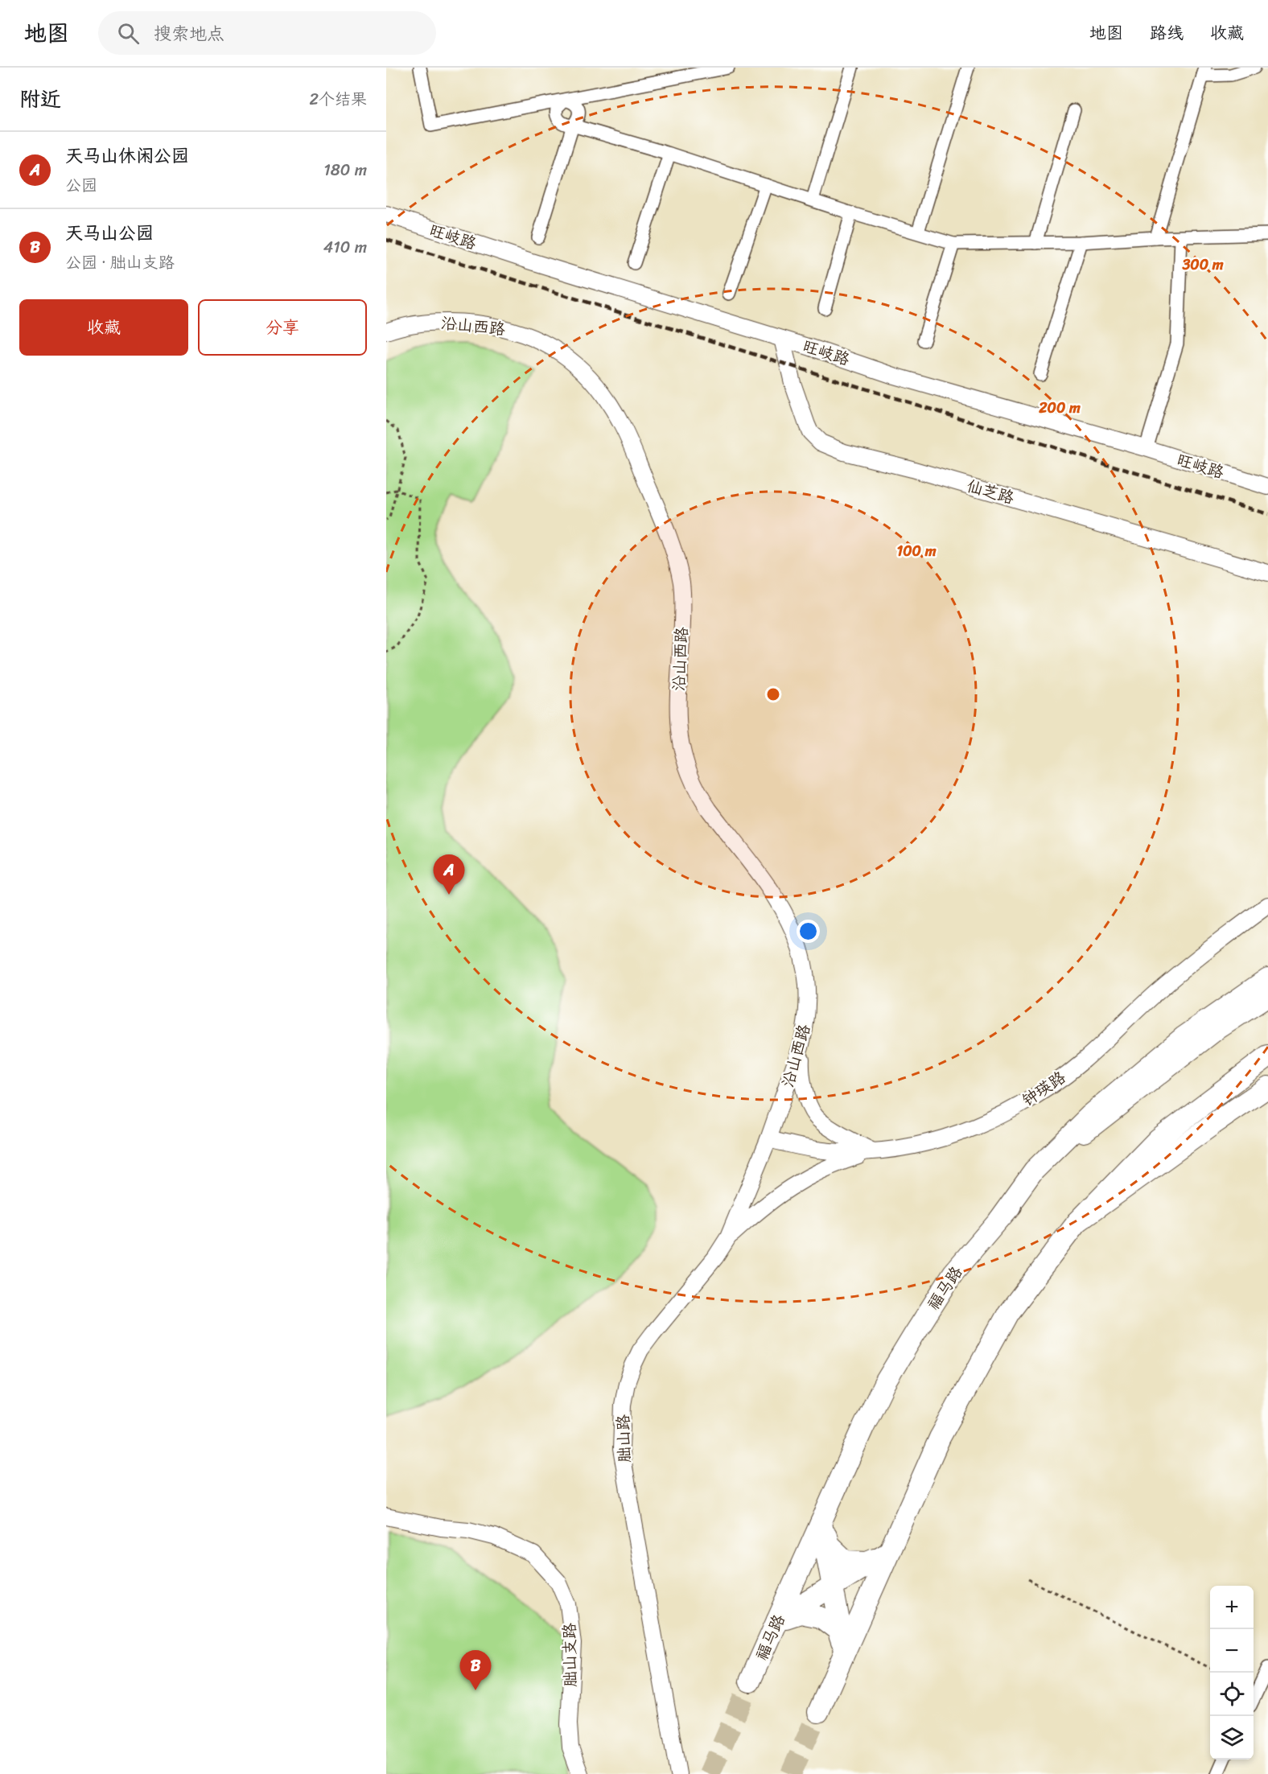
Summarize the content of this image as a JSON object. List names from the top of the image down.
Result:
{
  "streets": {
    "main road": ["福马路"],
    "street": [
      "旺岐路",
      "沿山西路",
      "仙芝路",
      "钟瑛路",
      "胐山路",
      "胐山支路"
    ]
  },
  "crossings": [
    ["旺岐路", "仙芝路"],
    ["沿山西路", "钟瑛路"],
    ["沿山西路", "胐山路"],
    ["钟瑛路", "胐山路"]
  ],
  "page": {
    "header": "地图",
    "search": "搜索地点",
    "nav": ["地图", "路线", "收藏"],
    "heading": ["附近", "2个结果"],
    "list": [
      {
        "mark": "A",
        "name": "天马山休闲公园",
        "note": "公园",
        "value": "180 m"
      },
      {
        "mark": "B",
        "name": "天马山公园",
        "note": "公园 · 胐山支路",
        "value": "410 m"
      }
    ],
    "buttons": ["收藏", "分享"],
    "pins": ["A", "B"],
    "map_buttons": ["+", "−"]
  },
  "rings": ["300 m", "200 m", "100 m"]
}
